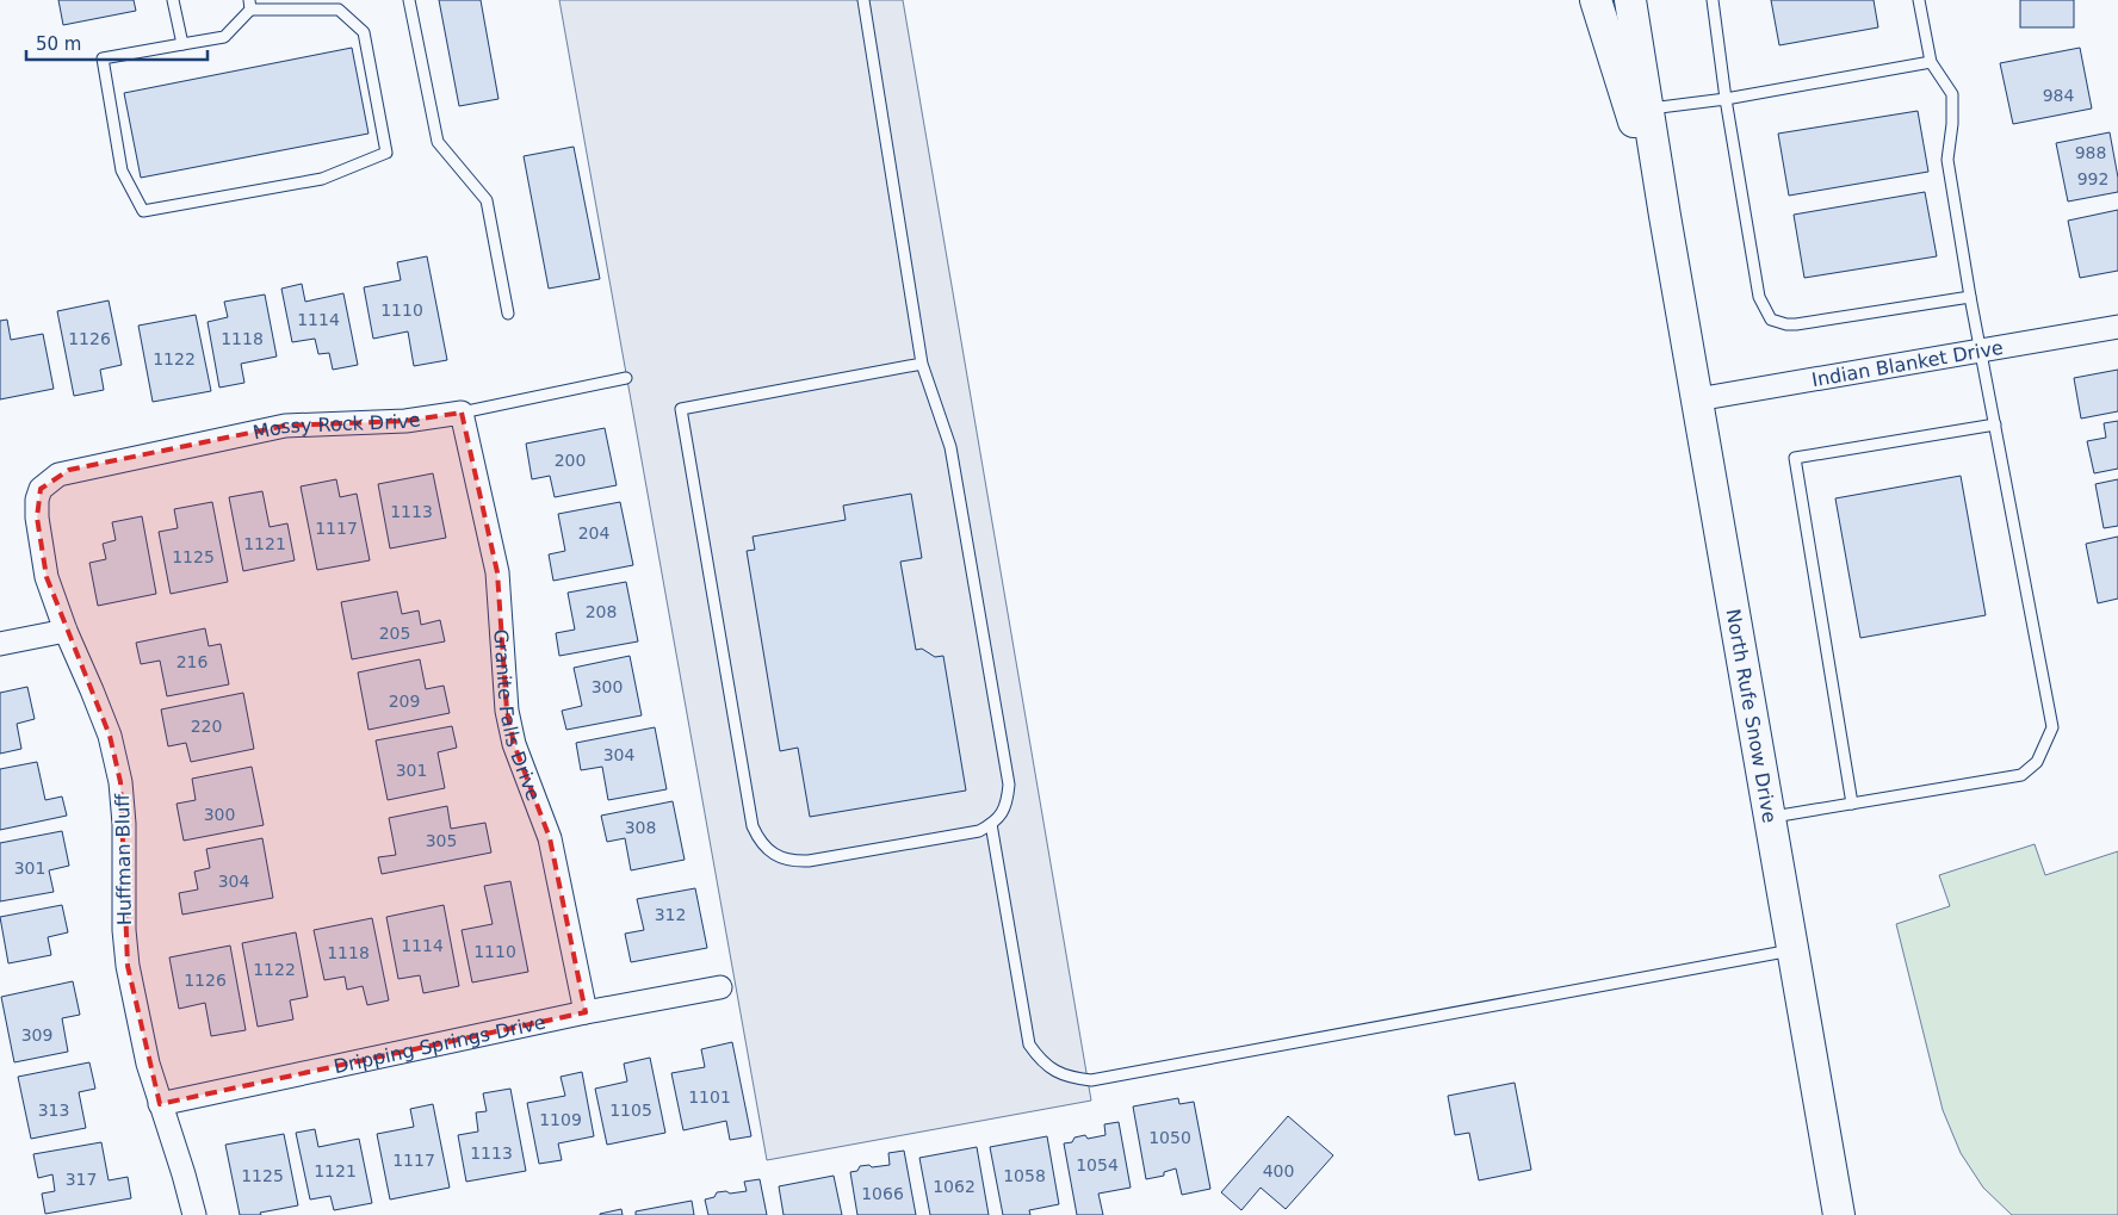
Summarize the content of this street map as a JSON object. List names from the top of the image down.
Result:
{
  "streets": {
    "main road": ["North Rufe Snow Drive"],
    "street": [
      "Indian Blanket Drive",
      "Mossy Rock Drive",
      "Granite Falls Drive",
      "Huffman Bluff",
      "Dripping Springs Drive"
    ]
  },
  "crossings": [
    ["Indian Blanket Drive", "North Rufe Snow Drive"],
    ["Mossy Rock Drive", "Granite Falls Drive"],
    ["Mossy Rock Drive", "Huffman Bluff"],
    ["Granite Falls Drive", "Dripping Springs Drive"],
    ["Huffman Bluff", "Dripping Springs Drive"]
  ],
  "house_numbers": [
    "984",
    "988",
    "992",
    "1110",
    "1114",
    "1126",
    "1118",
    "1122",
    "200",
    "1113",
    "1117",
    "204",
    "1121",
    "1125",
    "208",
    "205",
    "216",
    "300",
    "209",
    "220",
    "304",
    "301",
    "300",
    "308",
    "305",
    "301",
    "304",
    "312",
    "1114",
    "1110",
    "1118",
    "1122",
    "1126",
    "309",
    "1101",
    "313",
    "1105",
    "1109",
    "1050",
    "1113",
    "1117",
    "1054",
    "1121",
    "400",
    "1125",
    "1058",
    "317",
    "1062",
    "1066"
  ],
  "scale_bar": "50 m"
}
